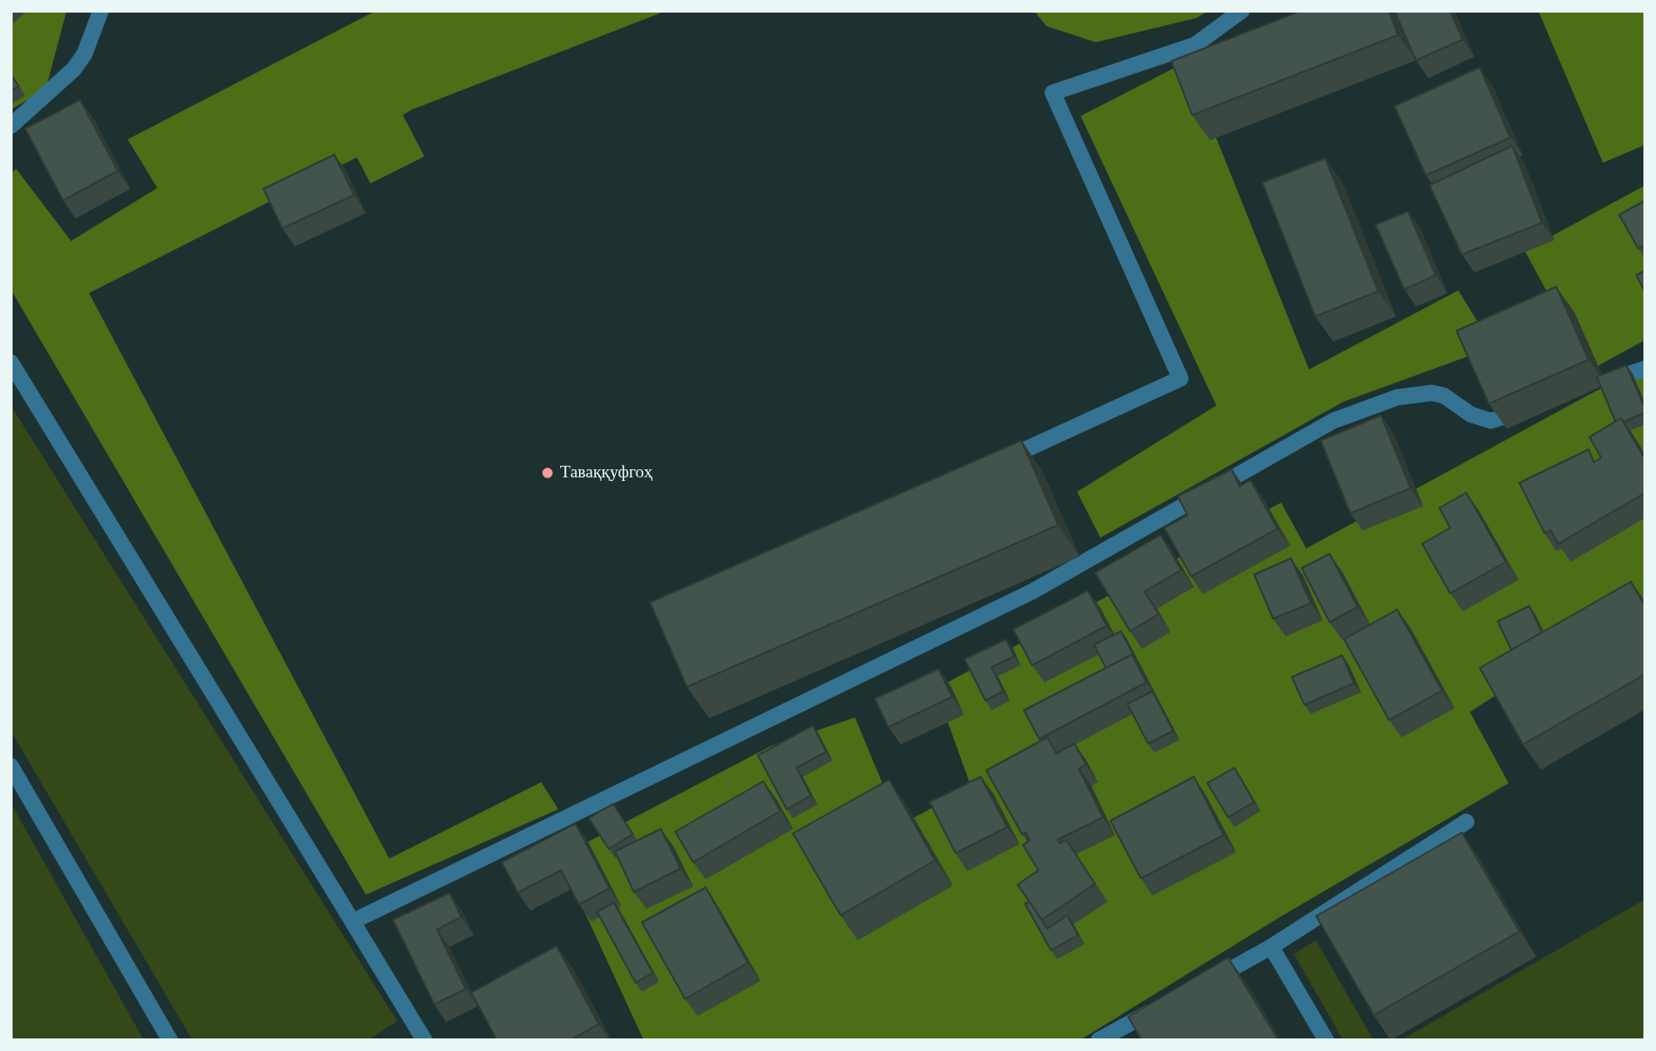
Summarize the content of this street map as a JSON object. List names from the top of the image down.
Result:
{
  "places": ["Таваққуфгоҳ"]
}
